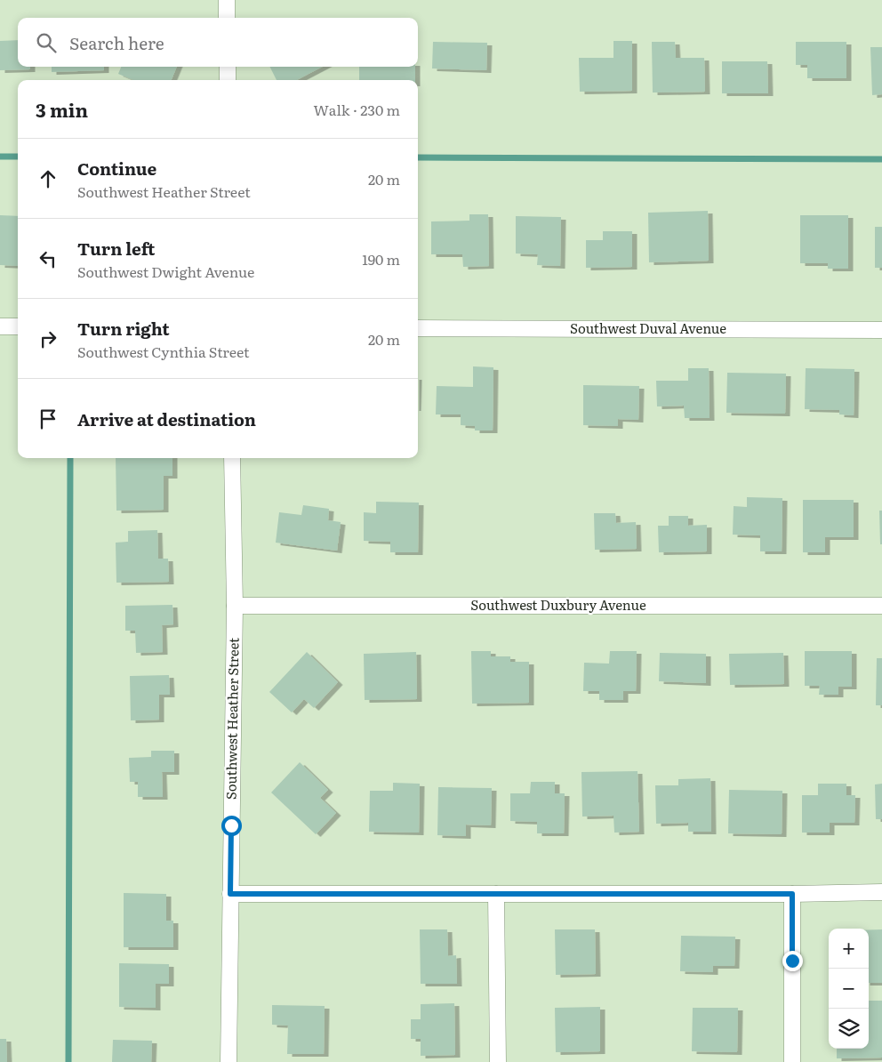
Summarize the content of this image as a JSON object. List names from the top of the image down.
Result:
{
  "streets": {
    "street": ["Southwest Duval Avenue", "Southwest Duxbury Avenue", "Southwest Heather Street"]
  },
  "crossings": [
    ["Southwest Duxbury Avenue", "Southwest Heather Street"]
  ],
  "page": {
    "search": "Search here",
    "heading": ["3 min", "Walk · 230 m"],
    "list": [
      ["Continue", "Southwest Heather Street", "20 m"],
      ["Turn left", "Southwest Dwight Avenue", "190 m"],
      ["Turn right", "Southwest Cynthia Street", "20 m"],
      "Arrive at destination"
    ],
    "map_buttons": ["+", "−"]
  }
}
